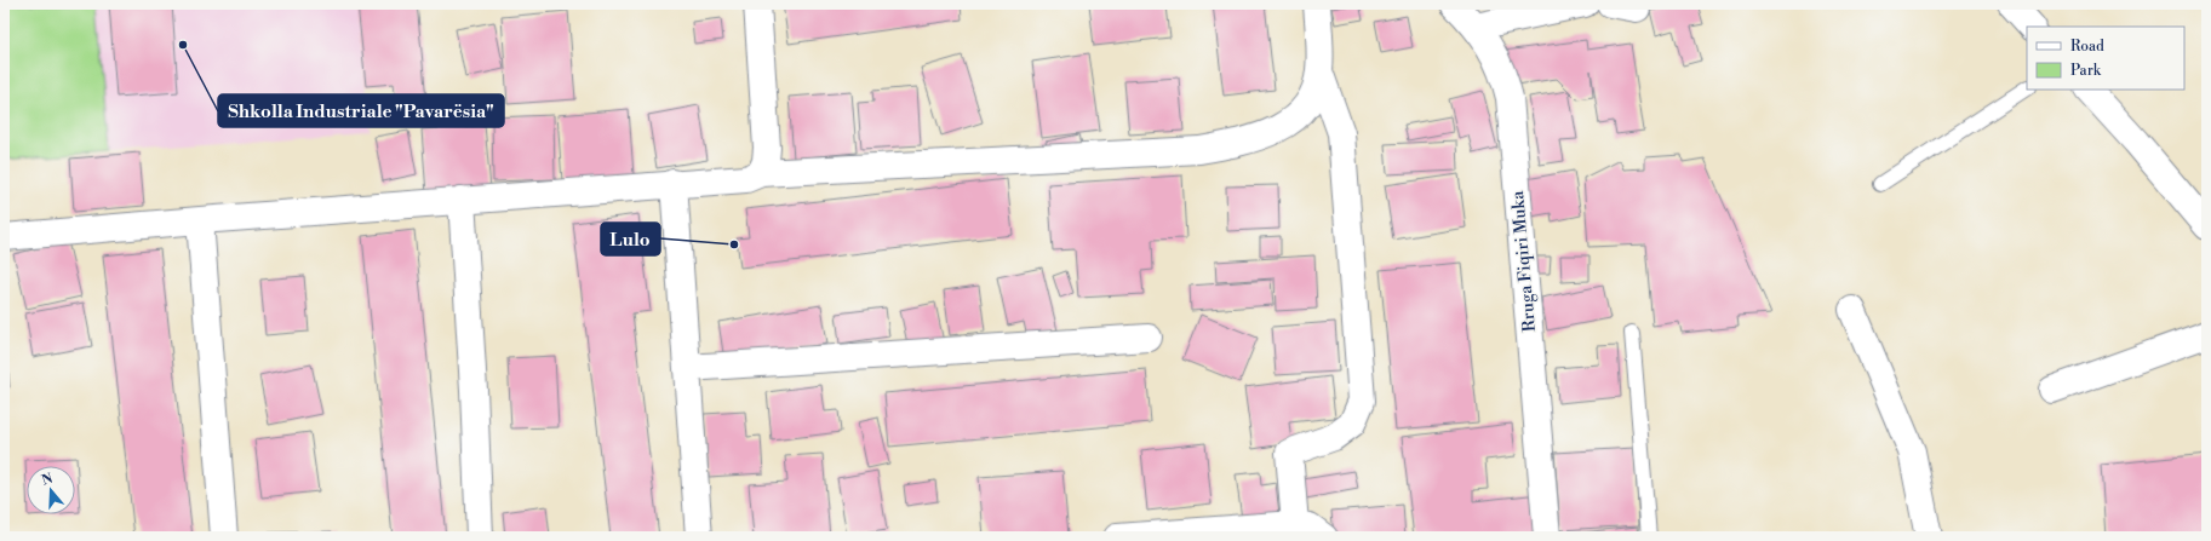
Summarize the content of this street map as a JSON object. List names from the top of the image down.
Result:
{
  "streets": {
    "street": ["Rruga Fiqiri Muka"]
  },
  "places": ["Shkolla Industriale \"Pavarësia\"", "Lulo"],
  "legend": ["Road", "Park"],
  "north": "top"
}
